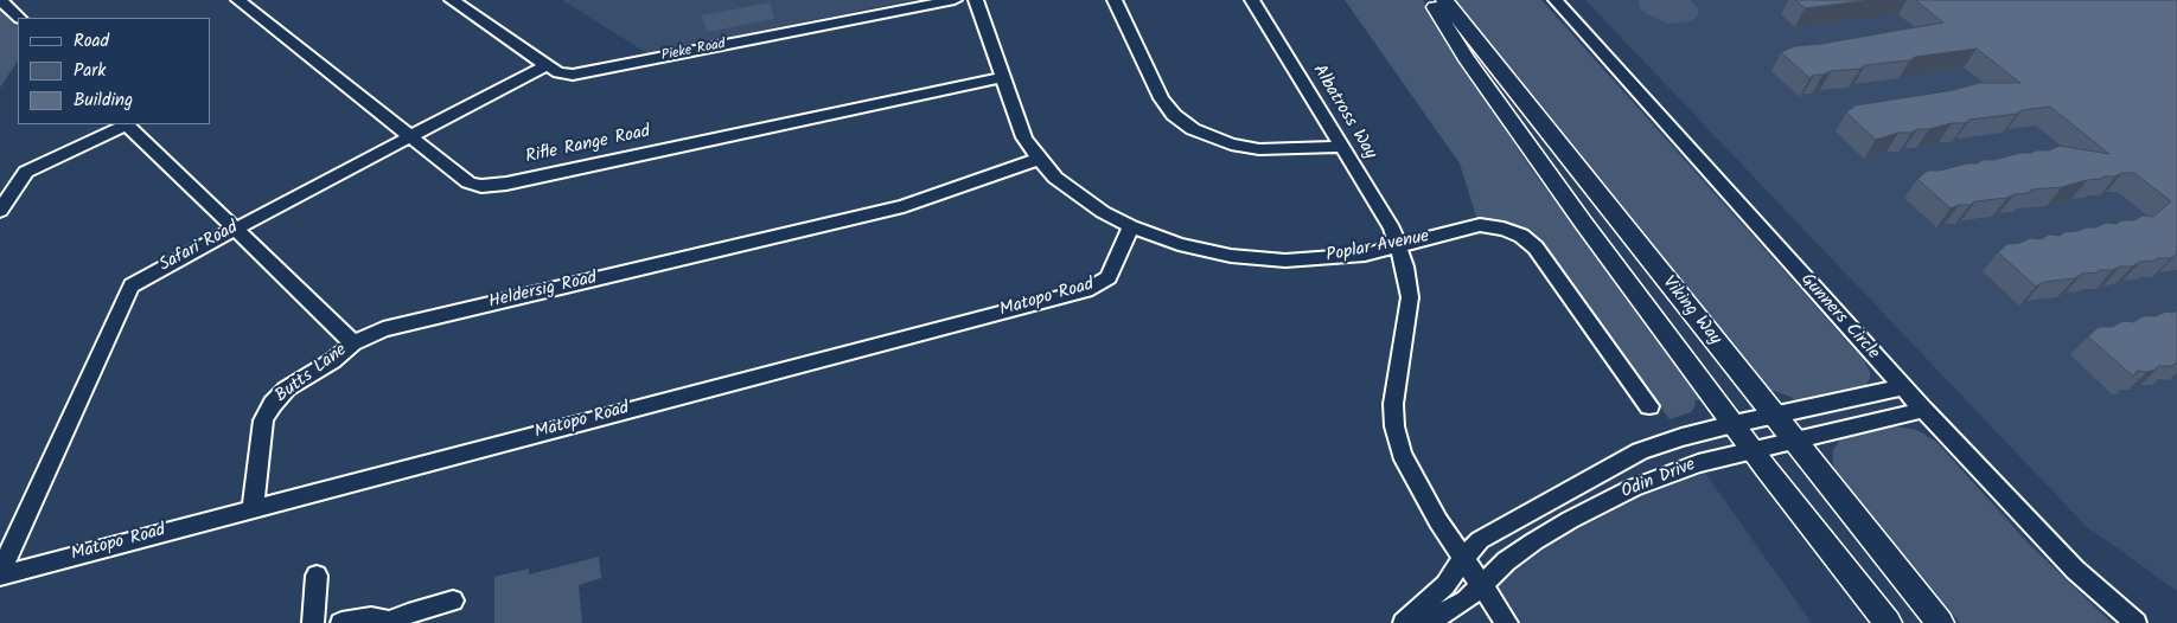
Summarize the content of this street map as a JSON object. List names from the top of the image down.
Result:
{
  "streets": {
    "main road": ["Viking Way"],
    "street": [
      "Pieke Road",
      "Albatross Way",
      "Rifle Range Road",
      "Safari Road",
      "Poplar Avenue",
      "Heldersig Road",
      "Matopo Road",
      "Gunners Circle",
      "Butts Lane",
      "Odin Drive"
    ]
  },
  "crossings": [
    ["Pieke Road", "Safari Road"],
    ["Albatross Way", "Poplar Avenue"],
    ["Rifle Range Road", "Safari Road"],
    ["Rifle Range Road", "Poplar Avenue"],
    ["Safari Road", "Matopo Road"],
    ["Poplar Avenue", "Heldersig Road"],
    ["Poplar Avenue", "Matopo Road"],
    ["Heldersig Road", "Butts Lane"],
    ["Matopo Road", "Butts Lane"],
    ["Viking Way", "Odin Drive"],
    ["Gunners Circle", "Odin Drive"]
  ],
  "legend": ["Road", "Park", "Building"]
}
